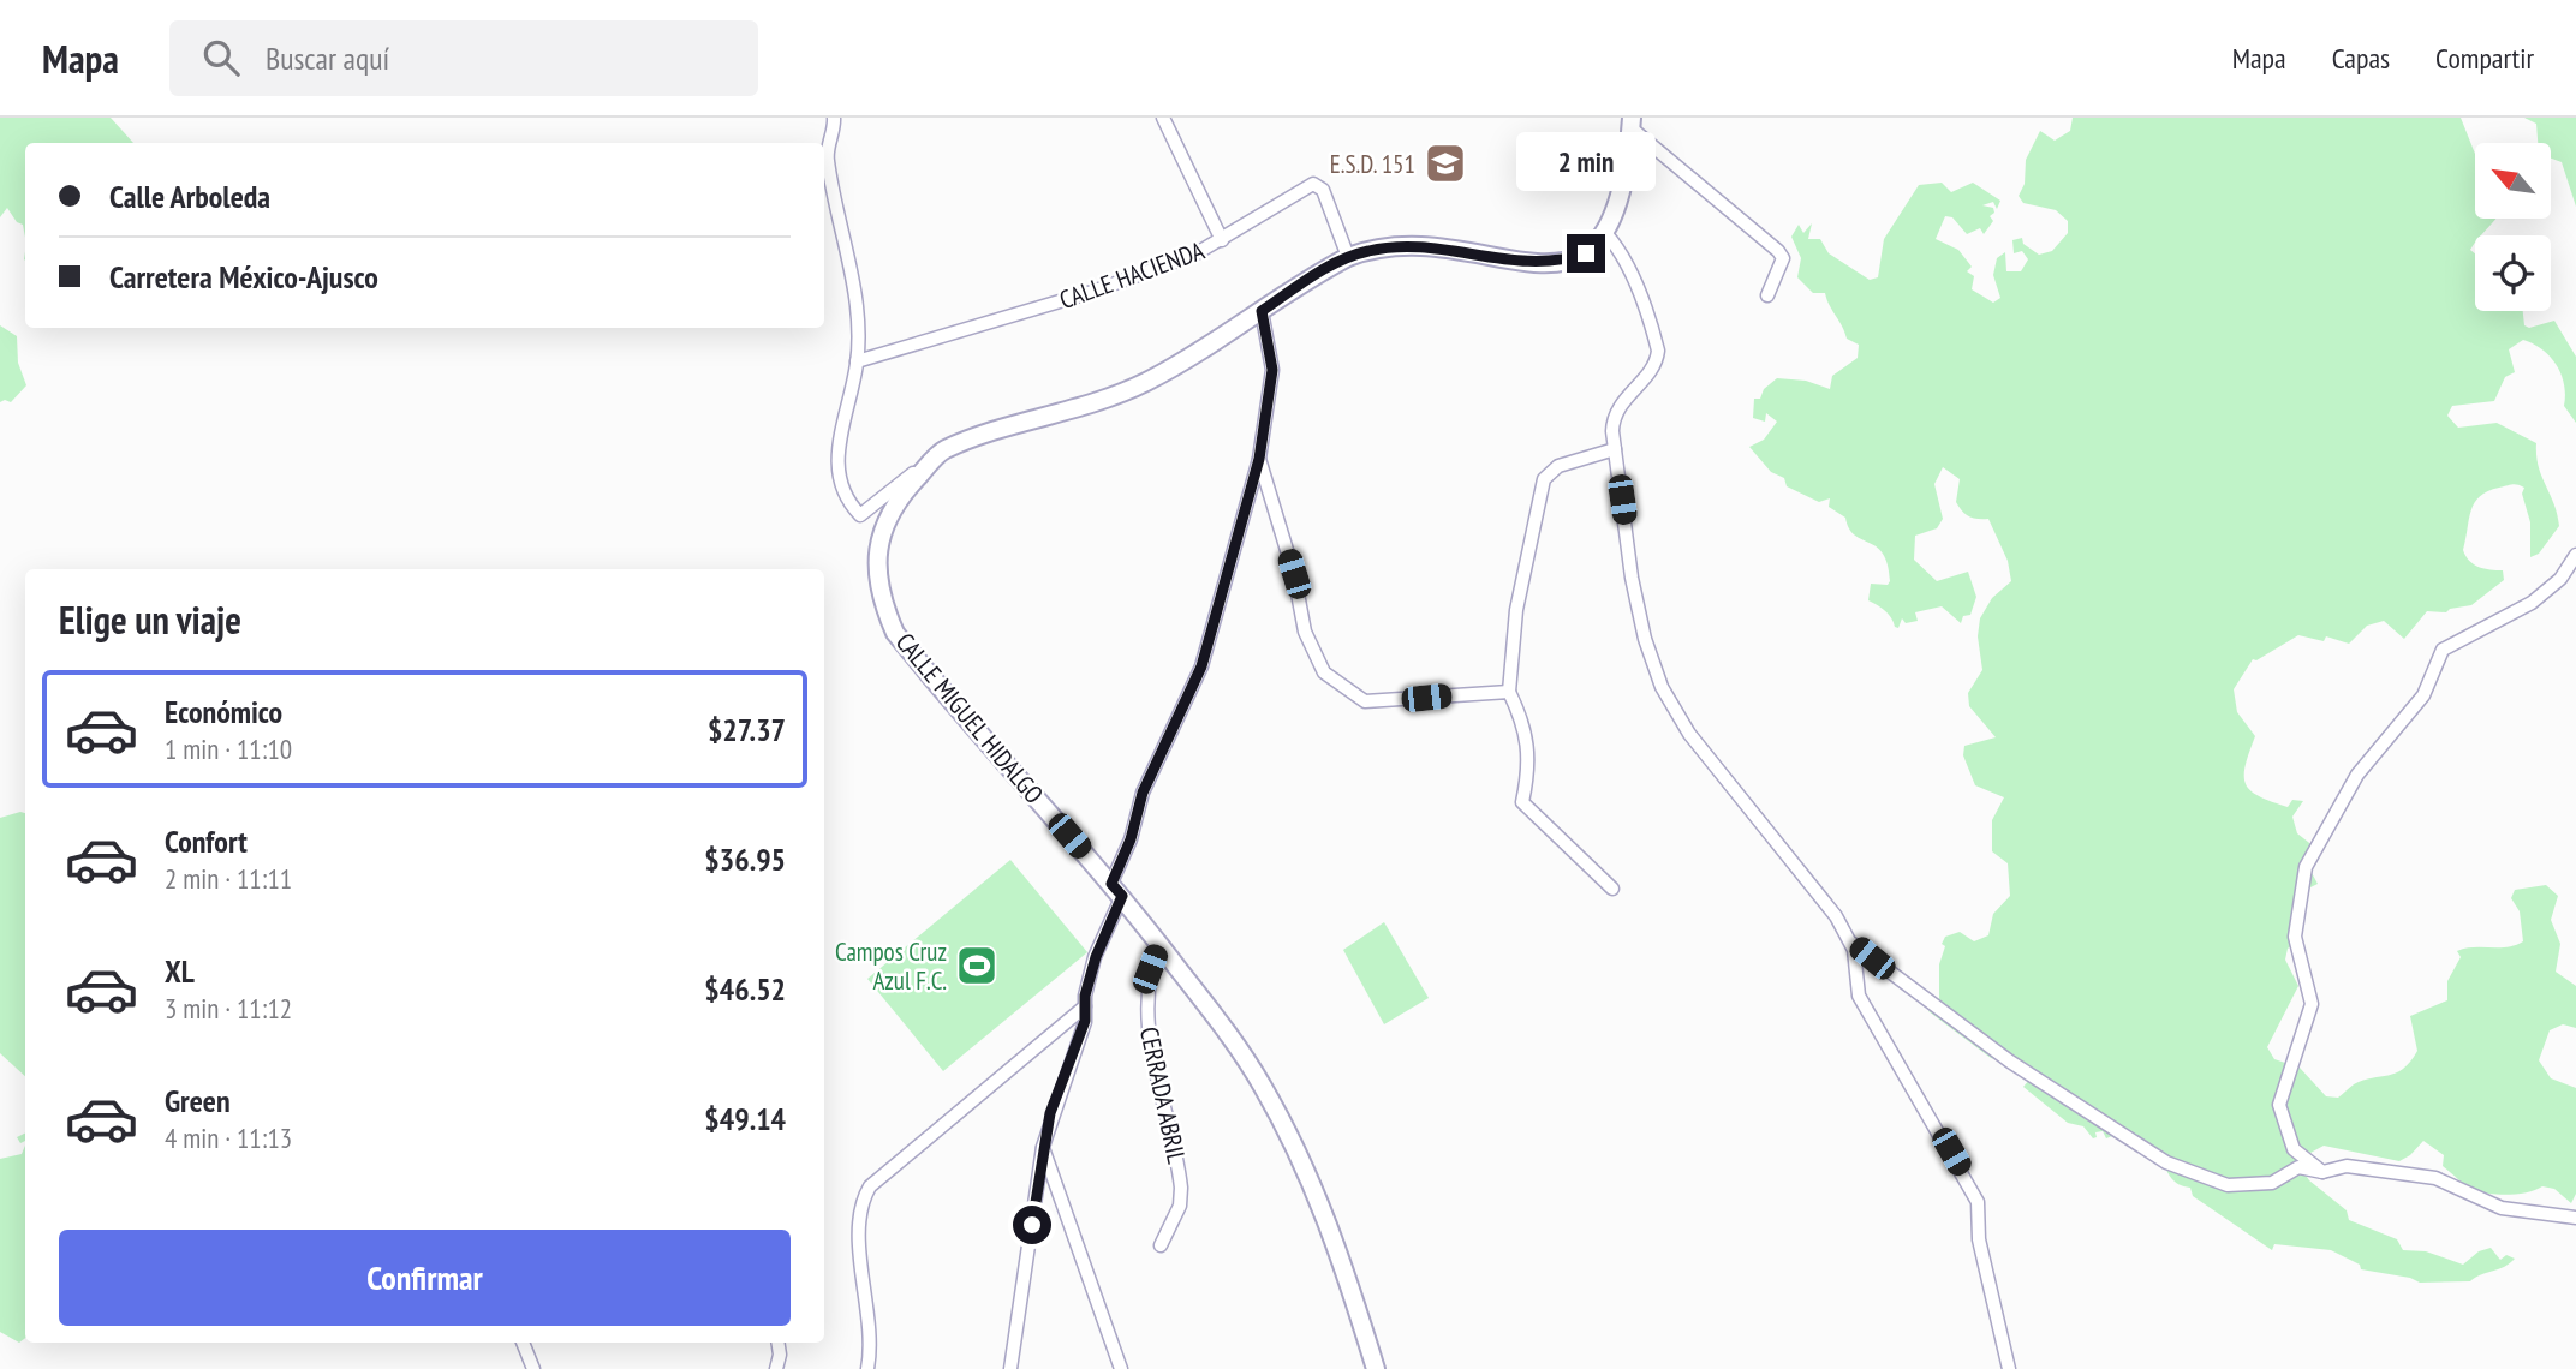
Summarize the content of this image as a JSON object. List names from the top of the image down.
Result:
{
  "streets": {
    "main road": ["CALLE MIGUEL HIDALGO"],
    "street": ["CALLE HACIENDA", "CERRADA ABRIL"]
  },
  "crossings": [
    ["CALLE MIGUEL HIDALGO", "CERRADA ABRIL"]
  ],
  "places": {
    "school or university": ["E.S.D. 151"],
    "sports": ["Campos Cruz Azul F.C."]
  },
  "north": "top left",
  "page": {
    "header": "Mapa",
    "search": "Buscar aquí",
    "nav": ["Mapa", "Capas", "Compartir"],
    "bubble": "2 min",
    "banner": ["Calle Arboleda", "Carretera México-Ajusco"],
    "heading": "Elige un viaje",
    "list": [
      {
        "name": "Económico",
        "note": "1 min · 11:10",
        "value": "$27.37"
      },
      {
        "name": "Confort",
        "note": "2 min · 11:11",
        "value": "$36.95"
      },
      {
        "name": "XL",
        "note": "3 min · 11:12",
        "value": "$46.52"
      },
      {
        "name": "Green",
        "note": "4 min · 11:13",
        "value": "$49.14"
      }
    ],
    "buttons": "Confirmar"
  }
}
